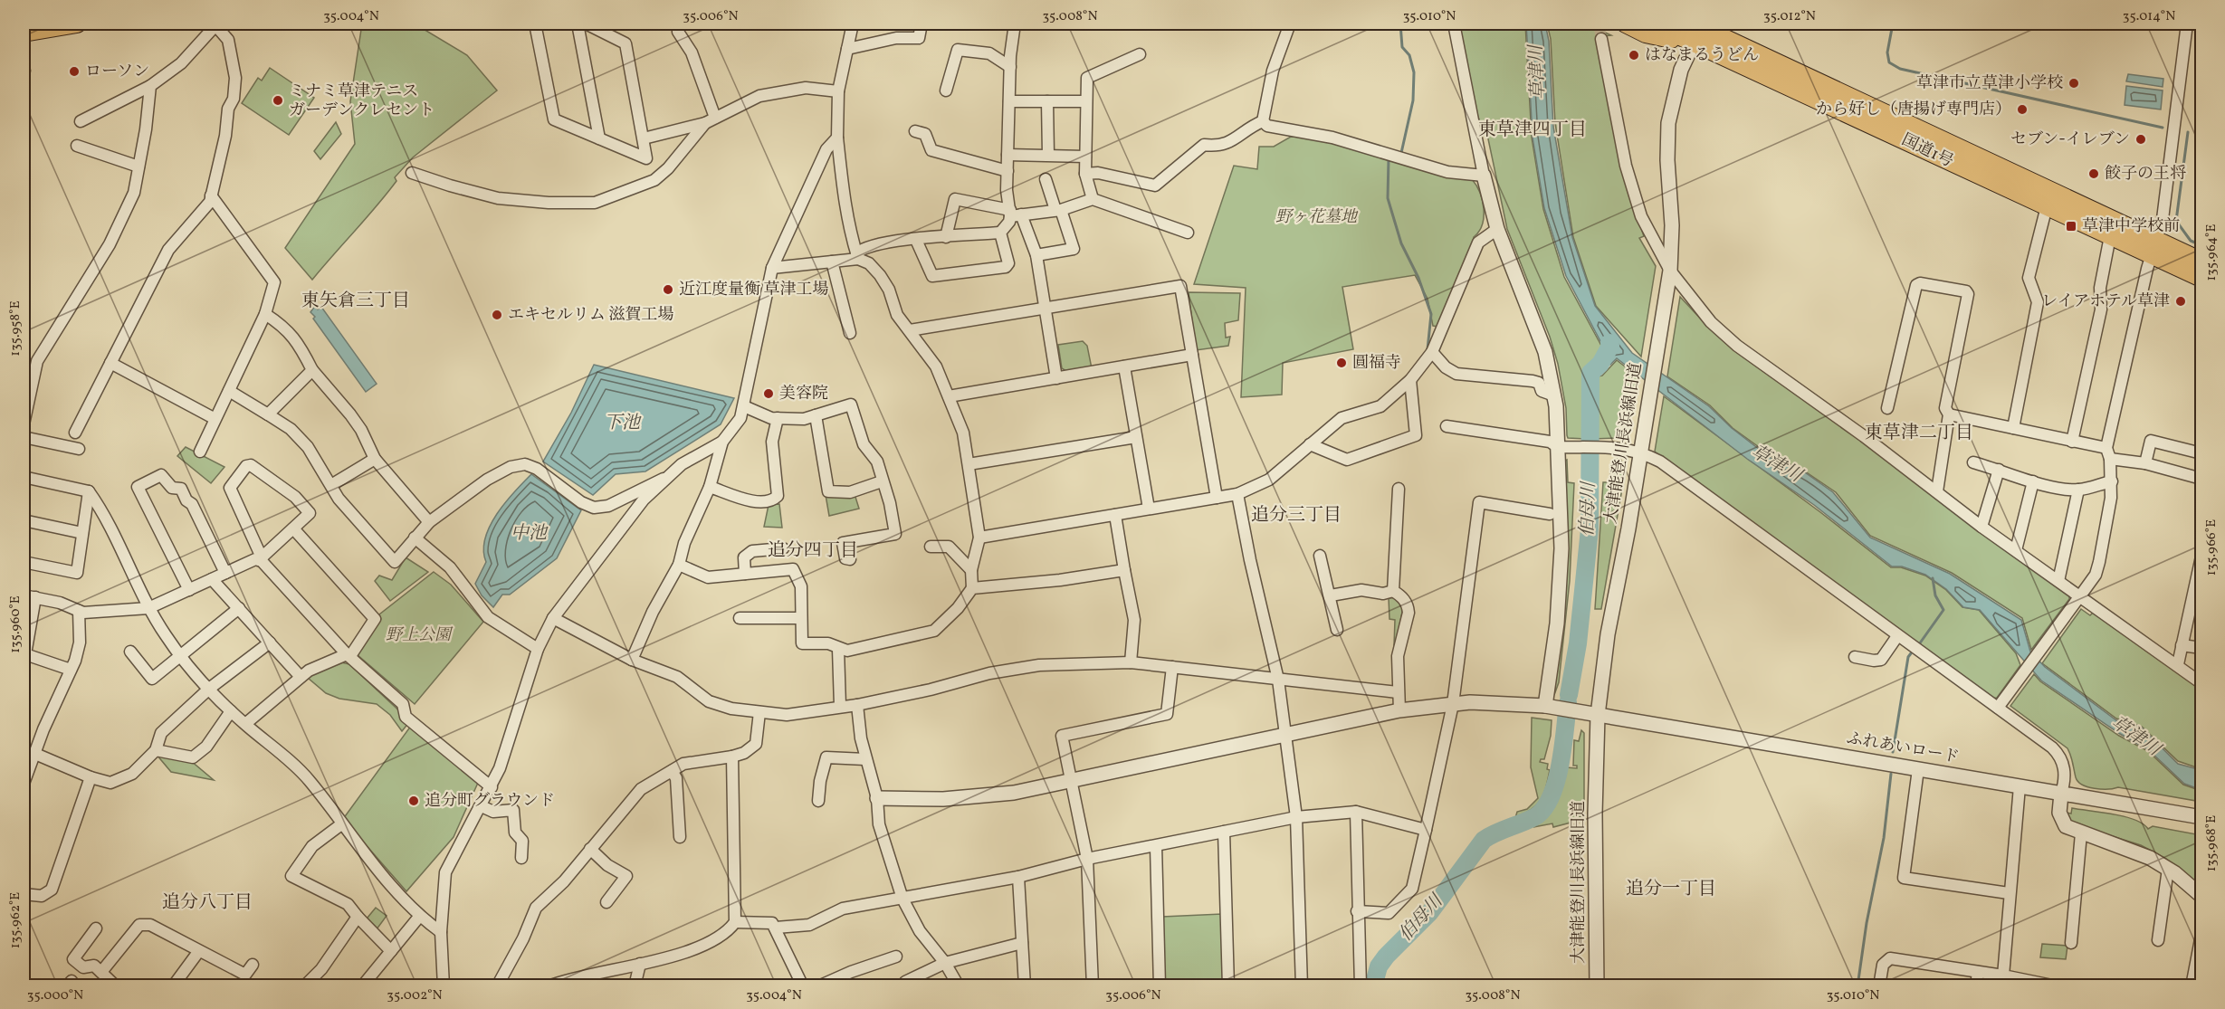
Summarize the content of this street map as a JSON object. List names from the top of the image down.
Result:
{
  "streets": {
    "highway": ["国道1号"],
    "street": ["大津能登川長浜線旧道", "ふれあいロード"]
  },
  "crossings": [
    ["国道1号", "大津能登川長浜線旧道"],
    ["大津能登川長浜線旧道", "ふれあいロード"]
  ],
  "districts": [
    "東草津四丁目",
    "東矢倉三丁目",
    "東草津二丁目",
    "追分三丁目",
    "追分四丁目",
    "追分一丁目",
    "追分八丁目"
  ],
  "water": [
    "草津川",
    "下池",
    "伯母川",
    "中池"
  ],
  "parks": ["野ヶ花墓地", "野上公園"],
  "places": {
    "other": [
      "はなまるうどん",
      "ローソン",
      "草津市立草津小学校",
      "ミナミ草津テニス ガーデンクレセント",
      "から好し（唐揚げ専門店）",
      "セブン-イレブン",
      "餃子の王将",
      "近江度量衡 草津工場",
      "レイアホテル草津",
      "エキセルリム 滋賀工場",
      "圓福寺",
      "美容院",
      "追分町グラウンド"
    ],
    "transit": ["草津中学校前"]
  },
  "coordinates": [
    "35.004°N",
    "35.006°N",
    "35.008°N",
    "35.010°N",
    "35.012°N",
    "35.014°N",
    "135.964°E",
    "135.958°E",
    "135.966°E",
    "135.960°E",
    "135.968°E",
    "135.962°E",
    "35.000°N",
    "35.002°N"
  ]
}
